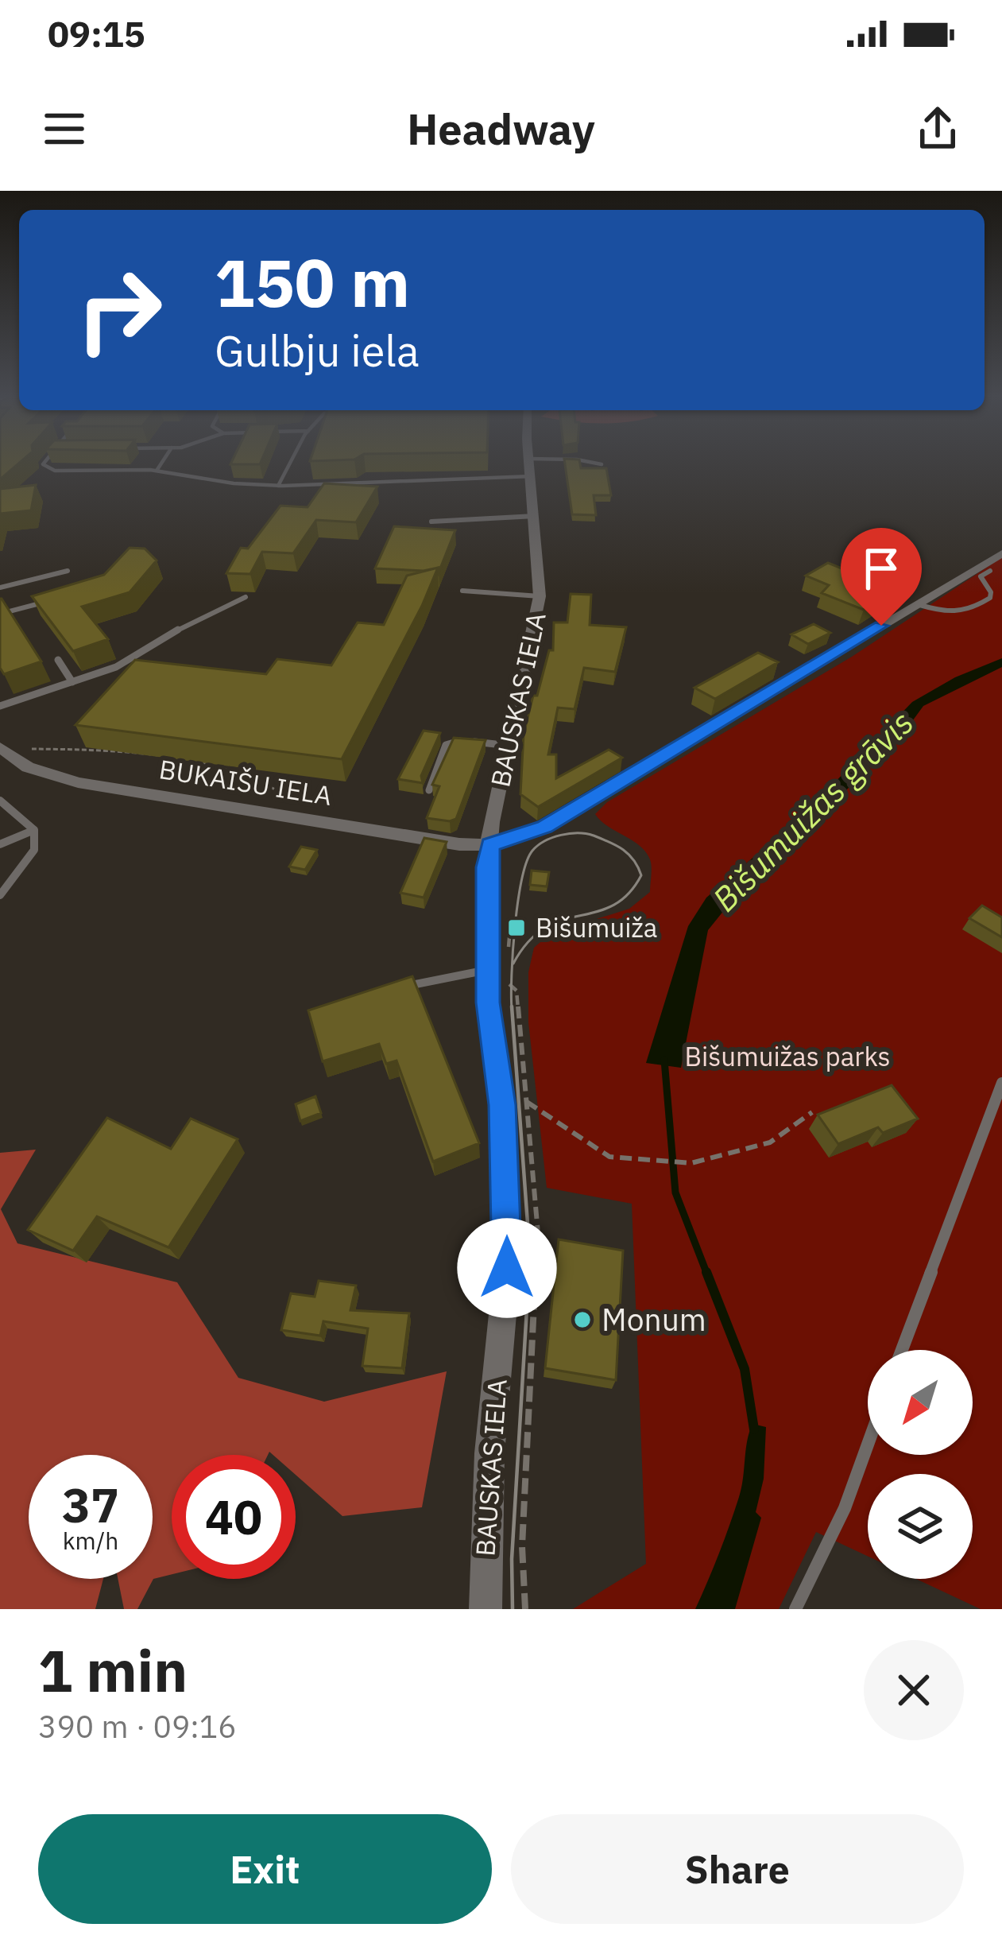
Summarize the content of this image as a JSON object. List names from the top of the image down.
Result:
{
  "streets": {
    "street": ["BAUSKAS IELA", "BUKAIŠU IELA"]
  },
  "crossings": [
    ["BAUSKAS IELA", "BUKAIŠU IELA"]
  ],
  "water": ["Bišumuižas grāvis"],
  "parks": ["Bišumuižas parks"],
  "places": {
    "transit": ["Bišumuiža"],
    "other": ["Monum"]
  },
  "north": "bottom left",
  "page": {
    "status": "09:15",
    "header": "Headway",
    "turn": ["150 m", "Gulbju iela"],
    "speed": "37 km/h",
    "limit": "40",
    "heading": ["1 min", "390 m · 09:16"],
    "buttons": ["Exit", "Share"]
  }
}
